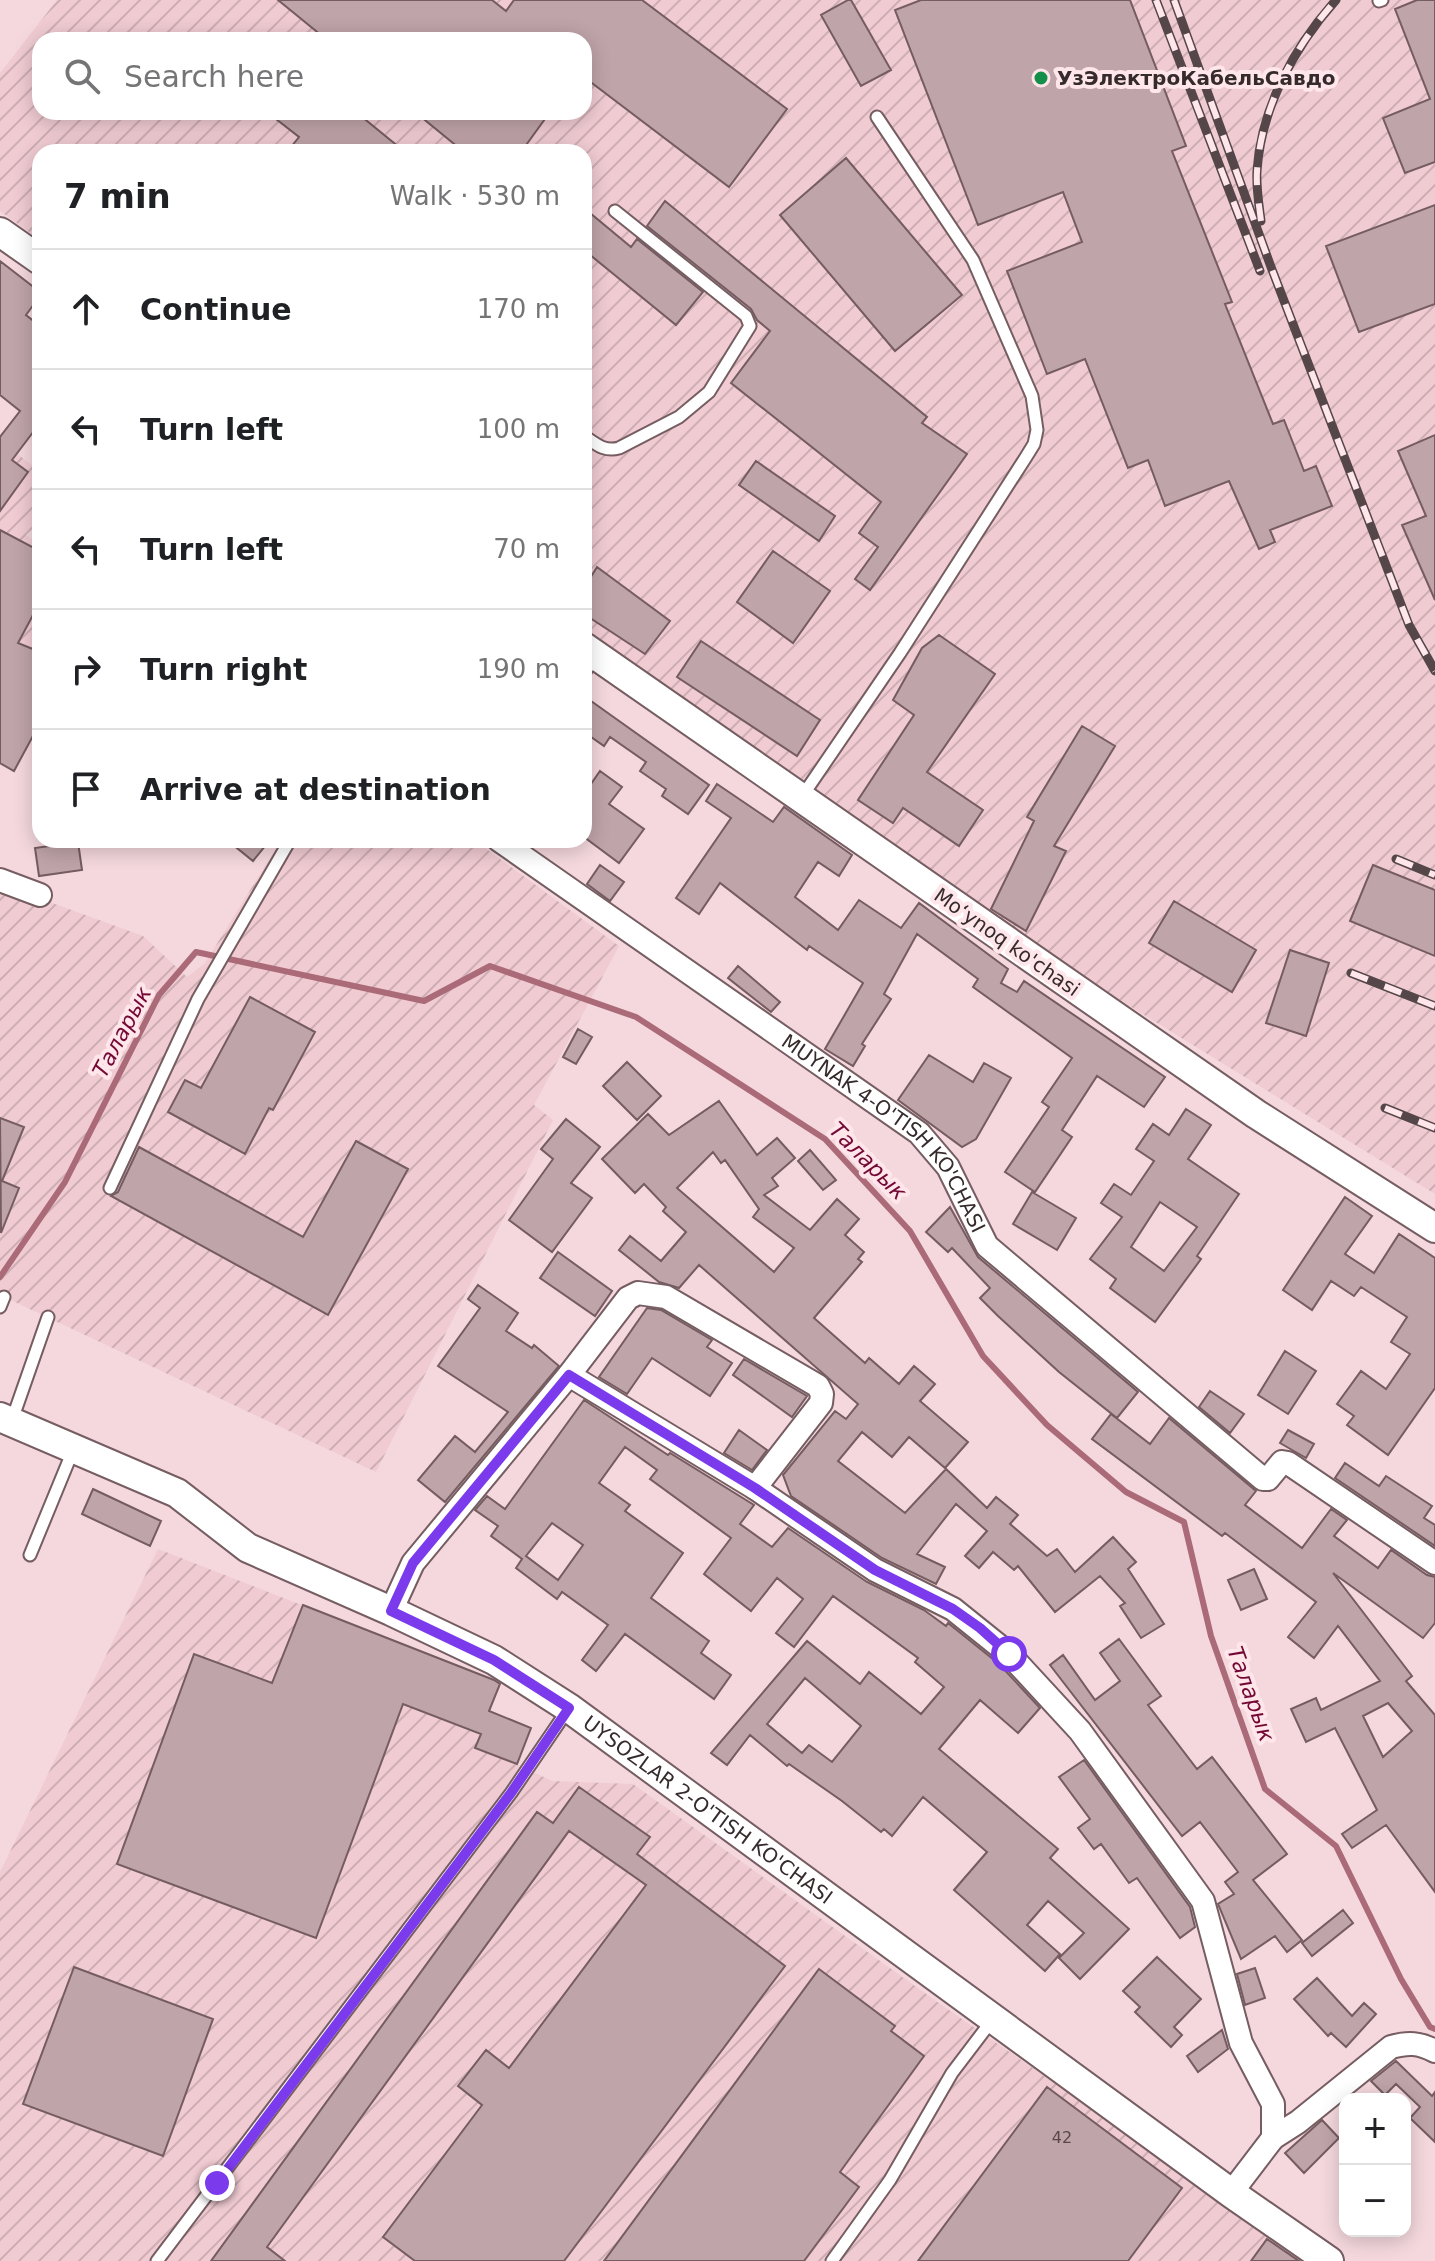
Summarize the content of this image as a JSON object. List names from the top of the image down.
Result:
{
  "streets": {
    "street": ["Moʻynoq ko'chasi", "MUYNAK 4-O'TISH KO'CHASI", "UYSOZLAR 2-O'TISH KO'CHASI"]
  },
  "water": ["Таларык"],
  "places": ["УзЭлектроКабельСавдо"],
  "house_numbers": ["42"],
  "page": {
    "search": "Search here",
    "heading": ["7 min", "Walk · 530 m"],
    "list": [
      ["Continue", "170 m"],
      ["Turn left", "100 m"],
      ["Turn left", "70 m"],
      ["Turn right", "190 m"],
      "Arrive at destination"
    ],
    "map_buttons": ["+", "−"]
  }
}
